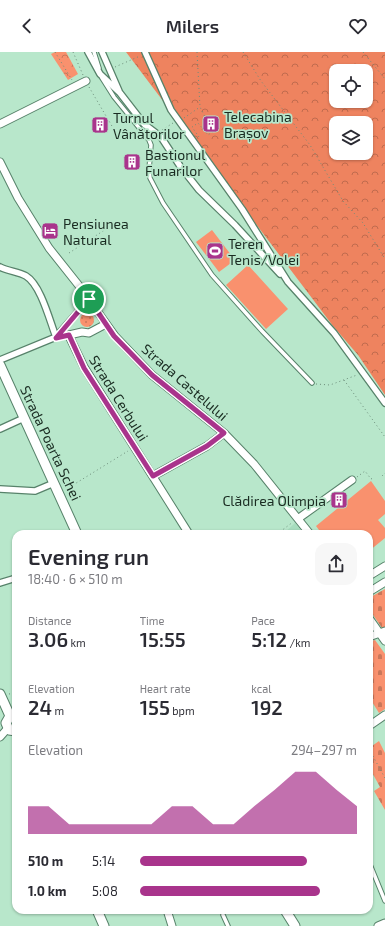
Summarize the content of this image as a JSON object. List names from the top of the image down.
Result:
{
  "streets": {
    "street": ["Strada Castelului", "Strada Cerbului", "Strada Poarta Schei"]
  },
  "places": {
    "building": [
      "Telecabina Brașov",
      "Turnul Vânătorilor",
      "Bastionul Funarilor",
      "Clădirea Olimpia"
    ],
    "hotel": ["Pensiunea Natural"],
    "sports": ["Teren Tenis/Volei"]
  },
  "page": {
    "header": "Milers",
    "heading": ["Evening run", "18:40 · 6 × 510 m"],
    "stats": [
      ["Distance", "3.06 km"],
      ["Time", "15:55"],
      ["Pace", "5:12 /km"],
      ["Elevation", "24 m"],
      ["Heart rate", "155 bpm"],
      ["kcal", "192"]
    ],
    "chart": ["Elevation", "294–297 m"],
    "list": [
      {
        "name": "510 m",
        "note": "5:14"
      },
      {
        "name": "1.0 km",
        "note": "5:08"
      }
    ]
  }
}
